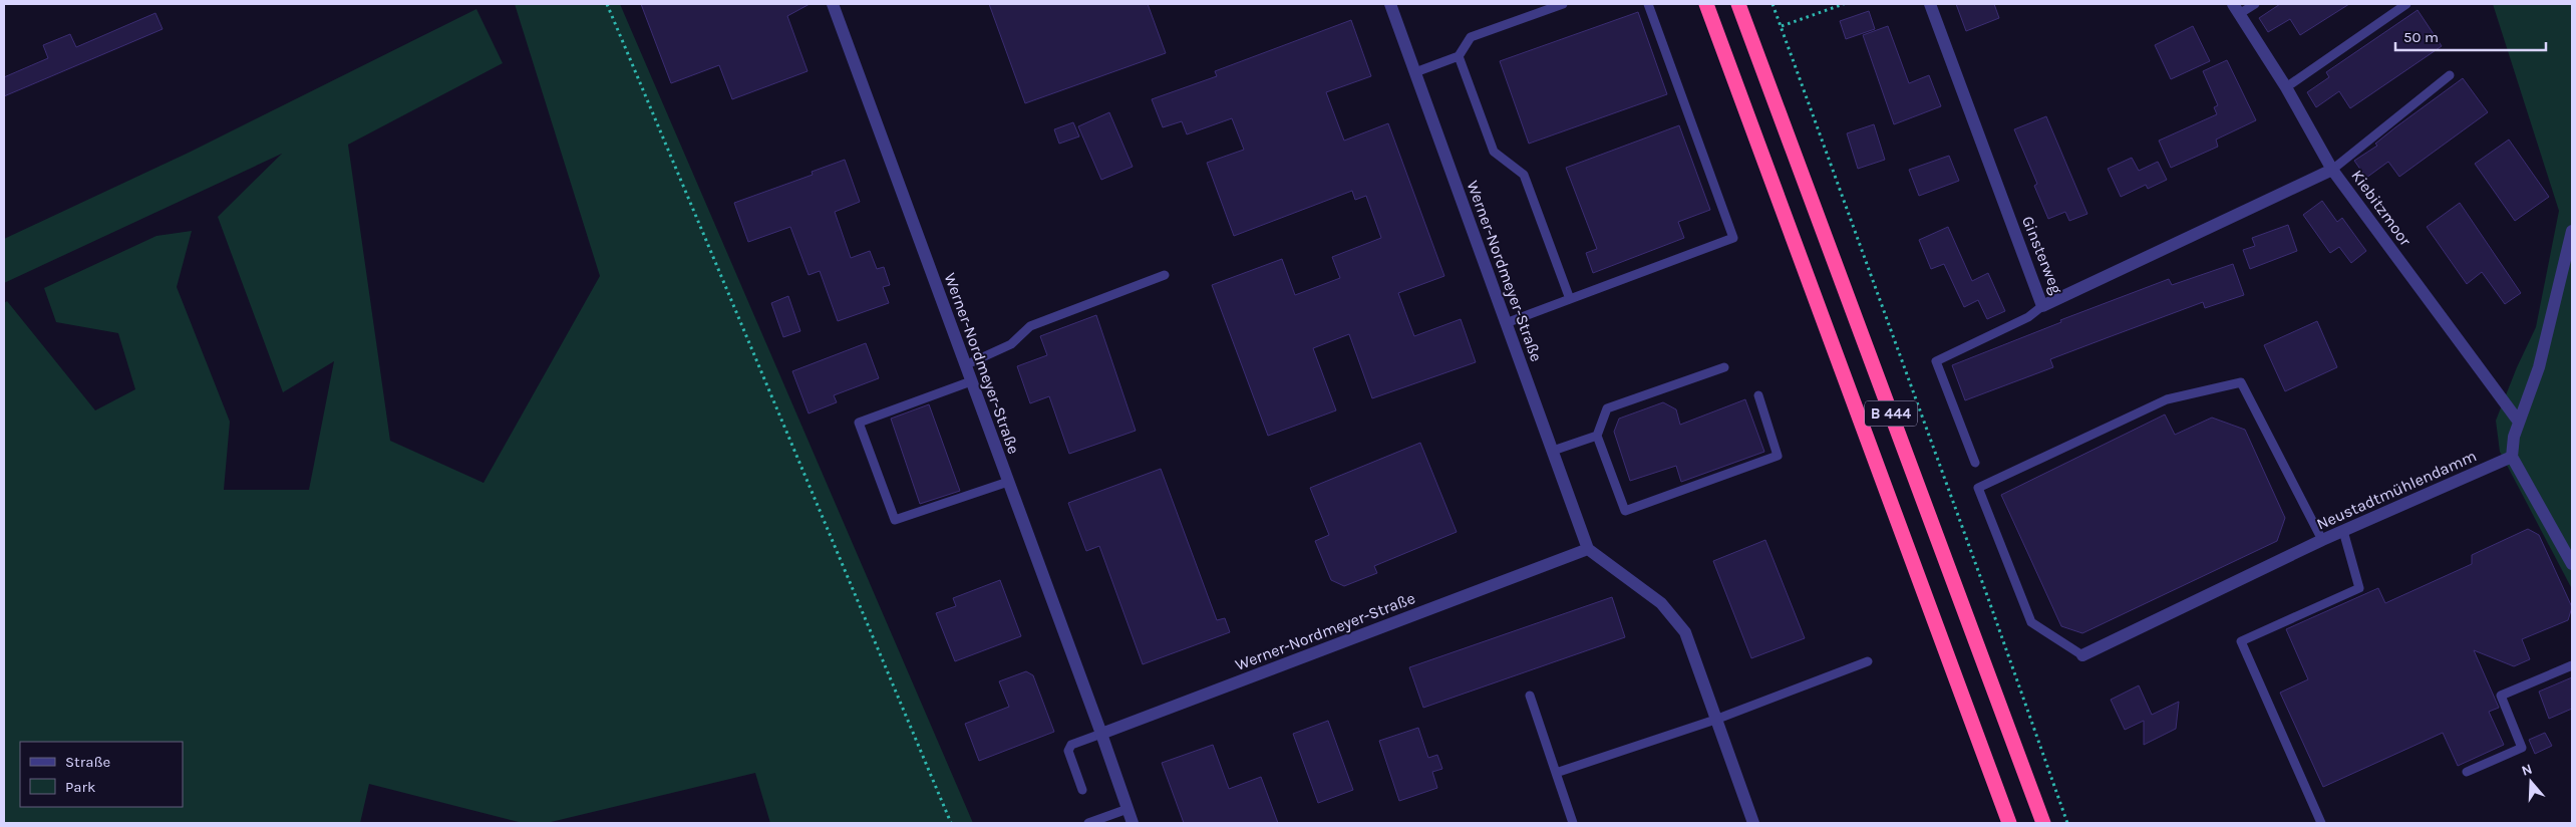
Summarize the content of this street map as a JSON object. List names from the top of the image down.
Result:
{
  "streets": {
    "highway": ["B 444"],
    "street": [
      "Kiebitzmoor",
      "Ginsterweg",
      "Werner-Nordmeyer-Straße",
      "Neustadtmühlendamm"
    ]
  },
  "crossings": [
    ["Kiebitzmoor", "Ginsterweg"]
  ],
  "legend": ["Straße", "Park"],
  "scale_bar": "50 m",
  "north": "top"
}
